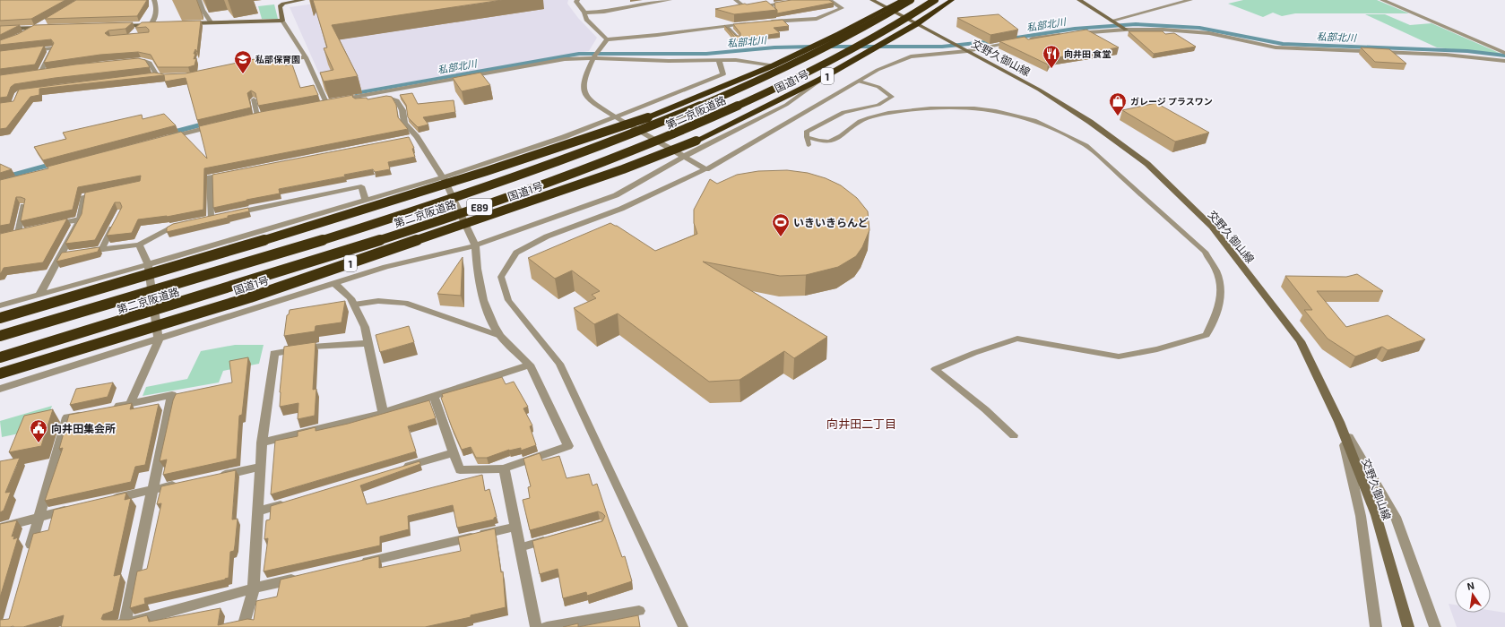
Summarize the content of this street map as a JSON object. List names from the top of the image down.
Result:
{
  "streets": {
    "highway": [
      "1",
      "国道1号",
      "第二京阪道路",
      "E89"
    ],
    "main road": ["交野久御山線"]
  },
  "crossings": [
    ["交野久御山線", "国道1号"]
  ],
  "districts": ["向井田二丁目"],
  "water": ["私部北川"],
  "places": {
    "restaurant": ["向井田 食堂"],
    "school or university": ["私部保育園"],
    "shop": ["ガレージ プラスワン"],
    "sports": ["いきいきらんど"],
    "public building": ["向井田集会所"]
  },
  "north": "top"
}
